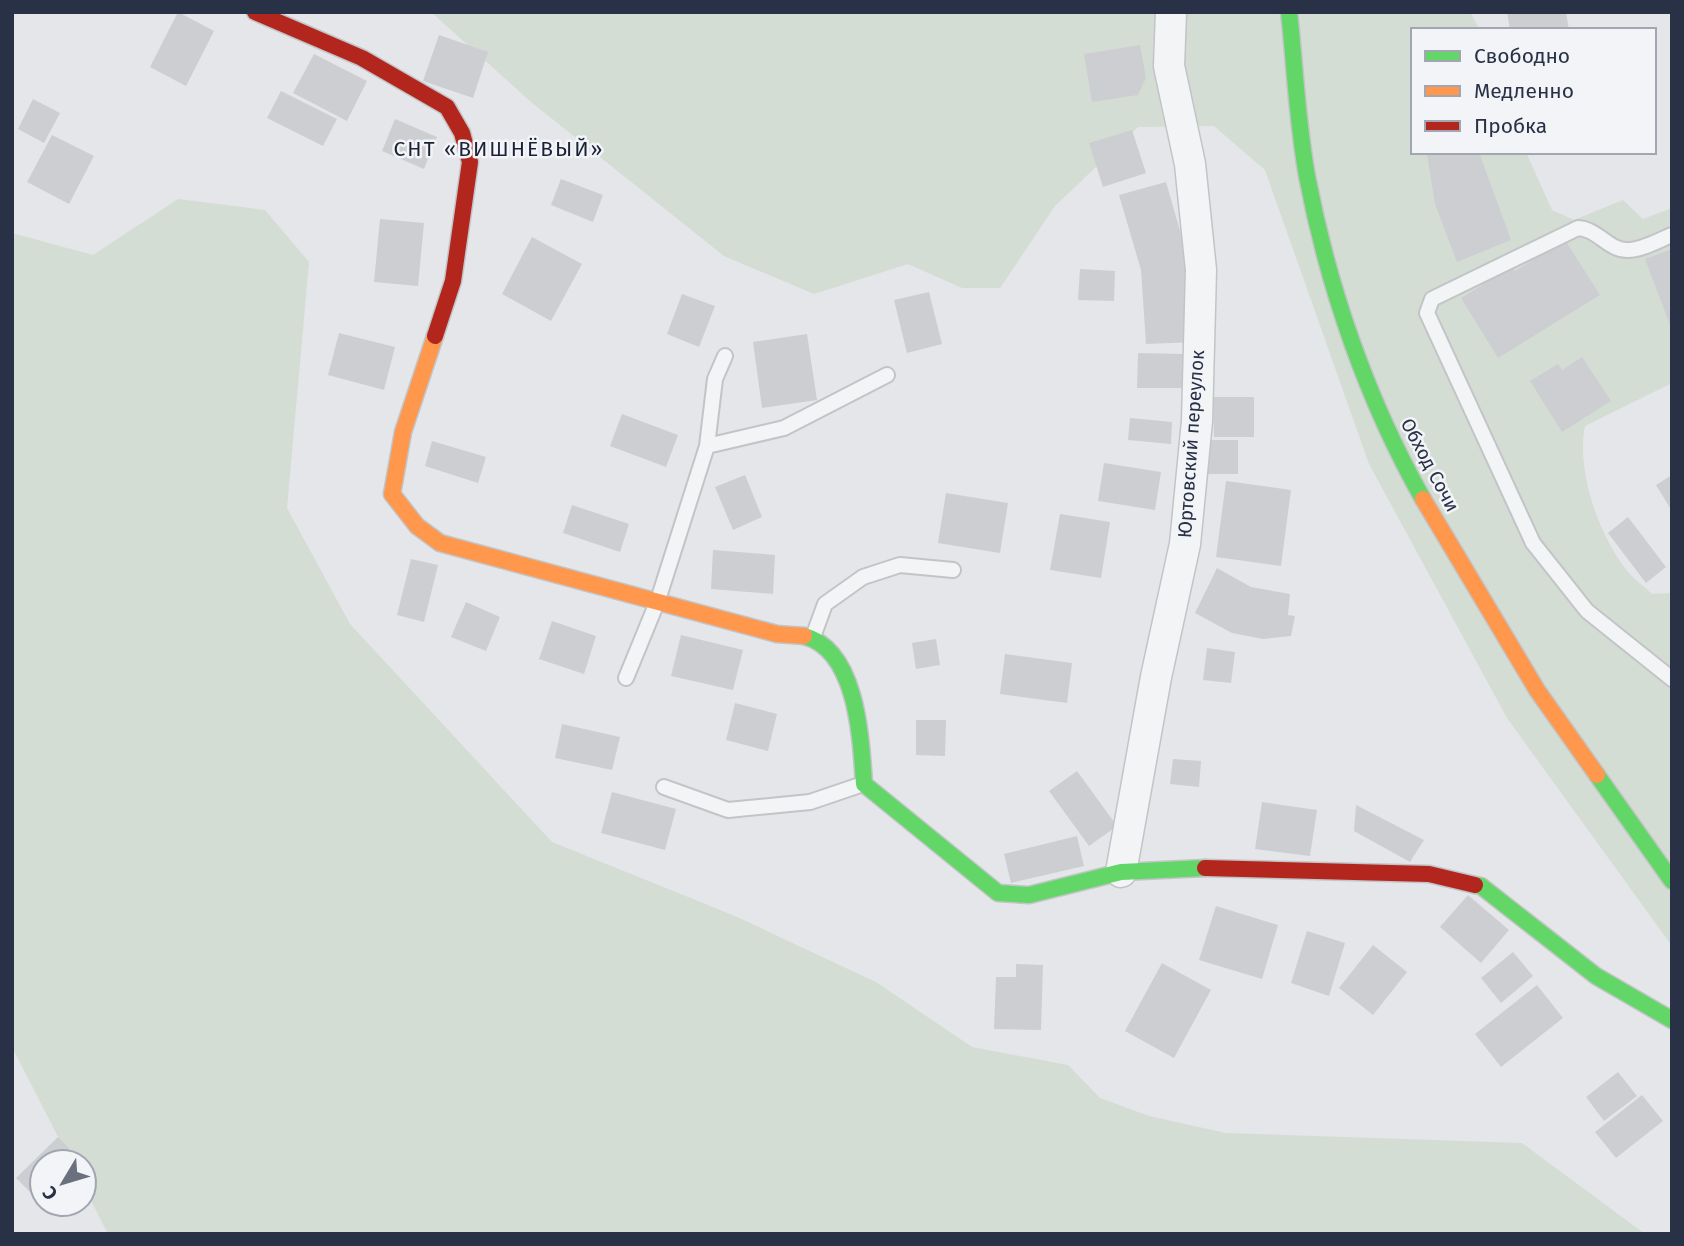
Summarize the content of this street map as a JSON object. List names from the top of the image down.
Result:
{
  "streets": {
    "main road": ["Обход Сочи"],
    "street": ["Юртовский переулок"]
  },
  "districts": ["СНТ «ВИШНЁВЫЙ»"],
  "legend": ["Свободно", "Медленно", "Пробка"],
  "north": "bottom left"
}
